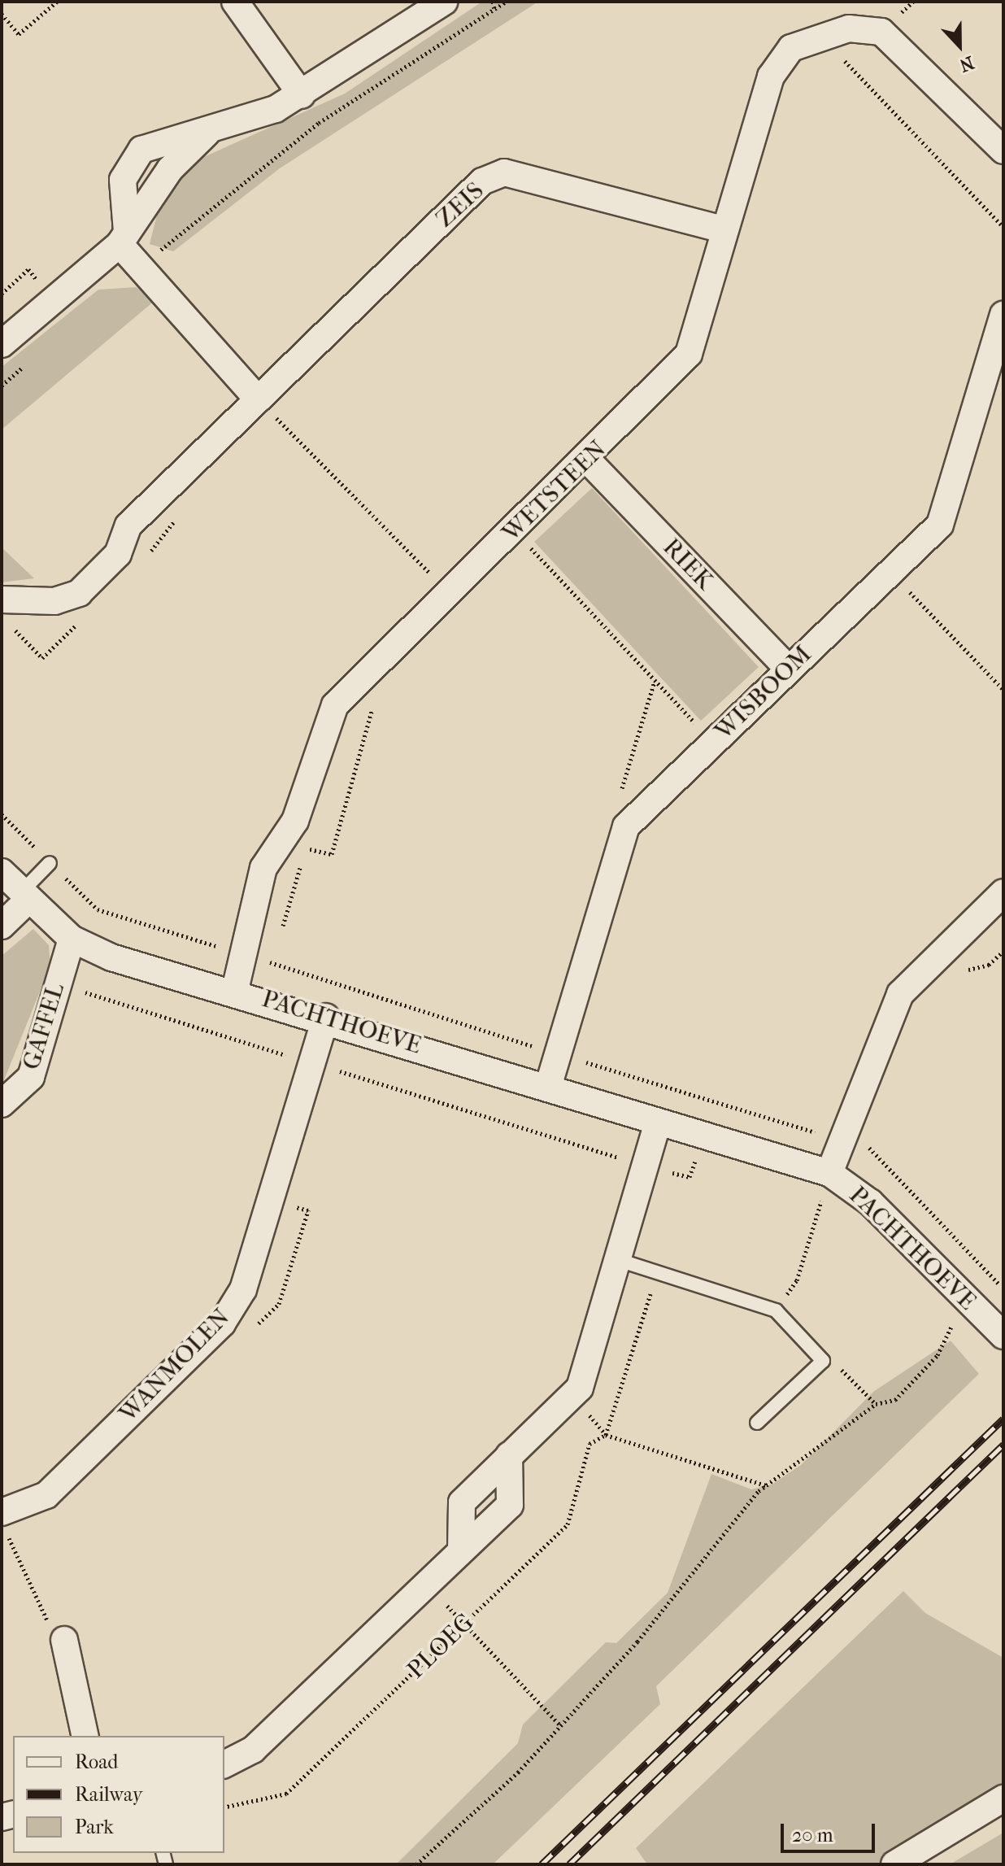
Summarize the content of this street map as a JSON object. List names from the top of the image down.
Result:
{
  "streets": {
    "street": [
      "ZEIS",
      "WETSTEEN",
      "RIEK",
      "WISBOOM",
      "PACHTHOEVE",
      "GAFFEL",
      "WANMOLEN"
    ],
    "path": ["PLOEG"]
  },
  "crossings": [
    ["ZEIS", "WETSTEEN"],
    ["WETSTEEN", "RIEK"],
    ["WETSTEEN", "PACHTHOEVE"],
    ["RIEK", "WISBOOM"],
    ["WISBOOM", "PACHTHOEVE"],
    ["PACHTHOEVE", "GAFFEL"],
    ["PACHTHOEVE", "WANMOLEN"]
  ],
  "legend": ["Road", "Railway", "Park"],
  "scale_bar": "20 m",
  "north": "bottom"
}
